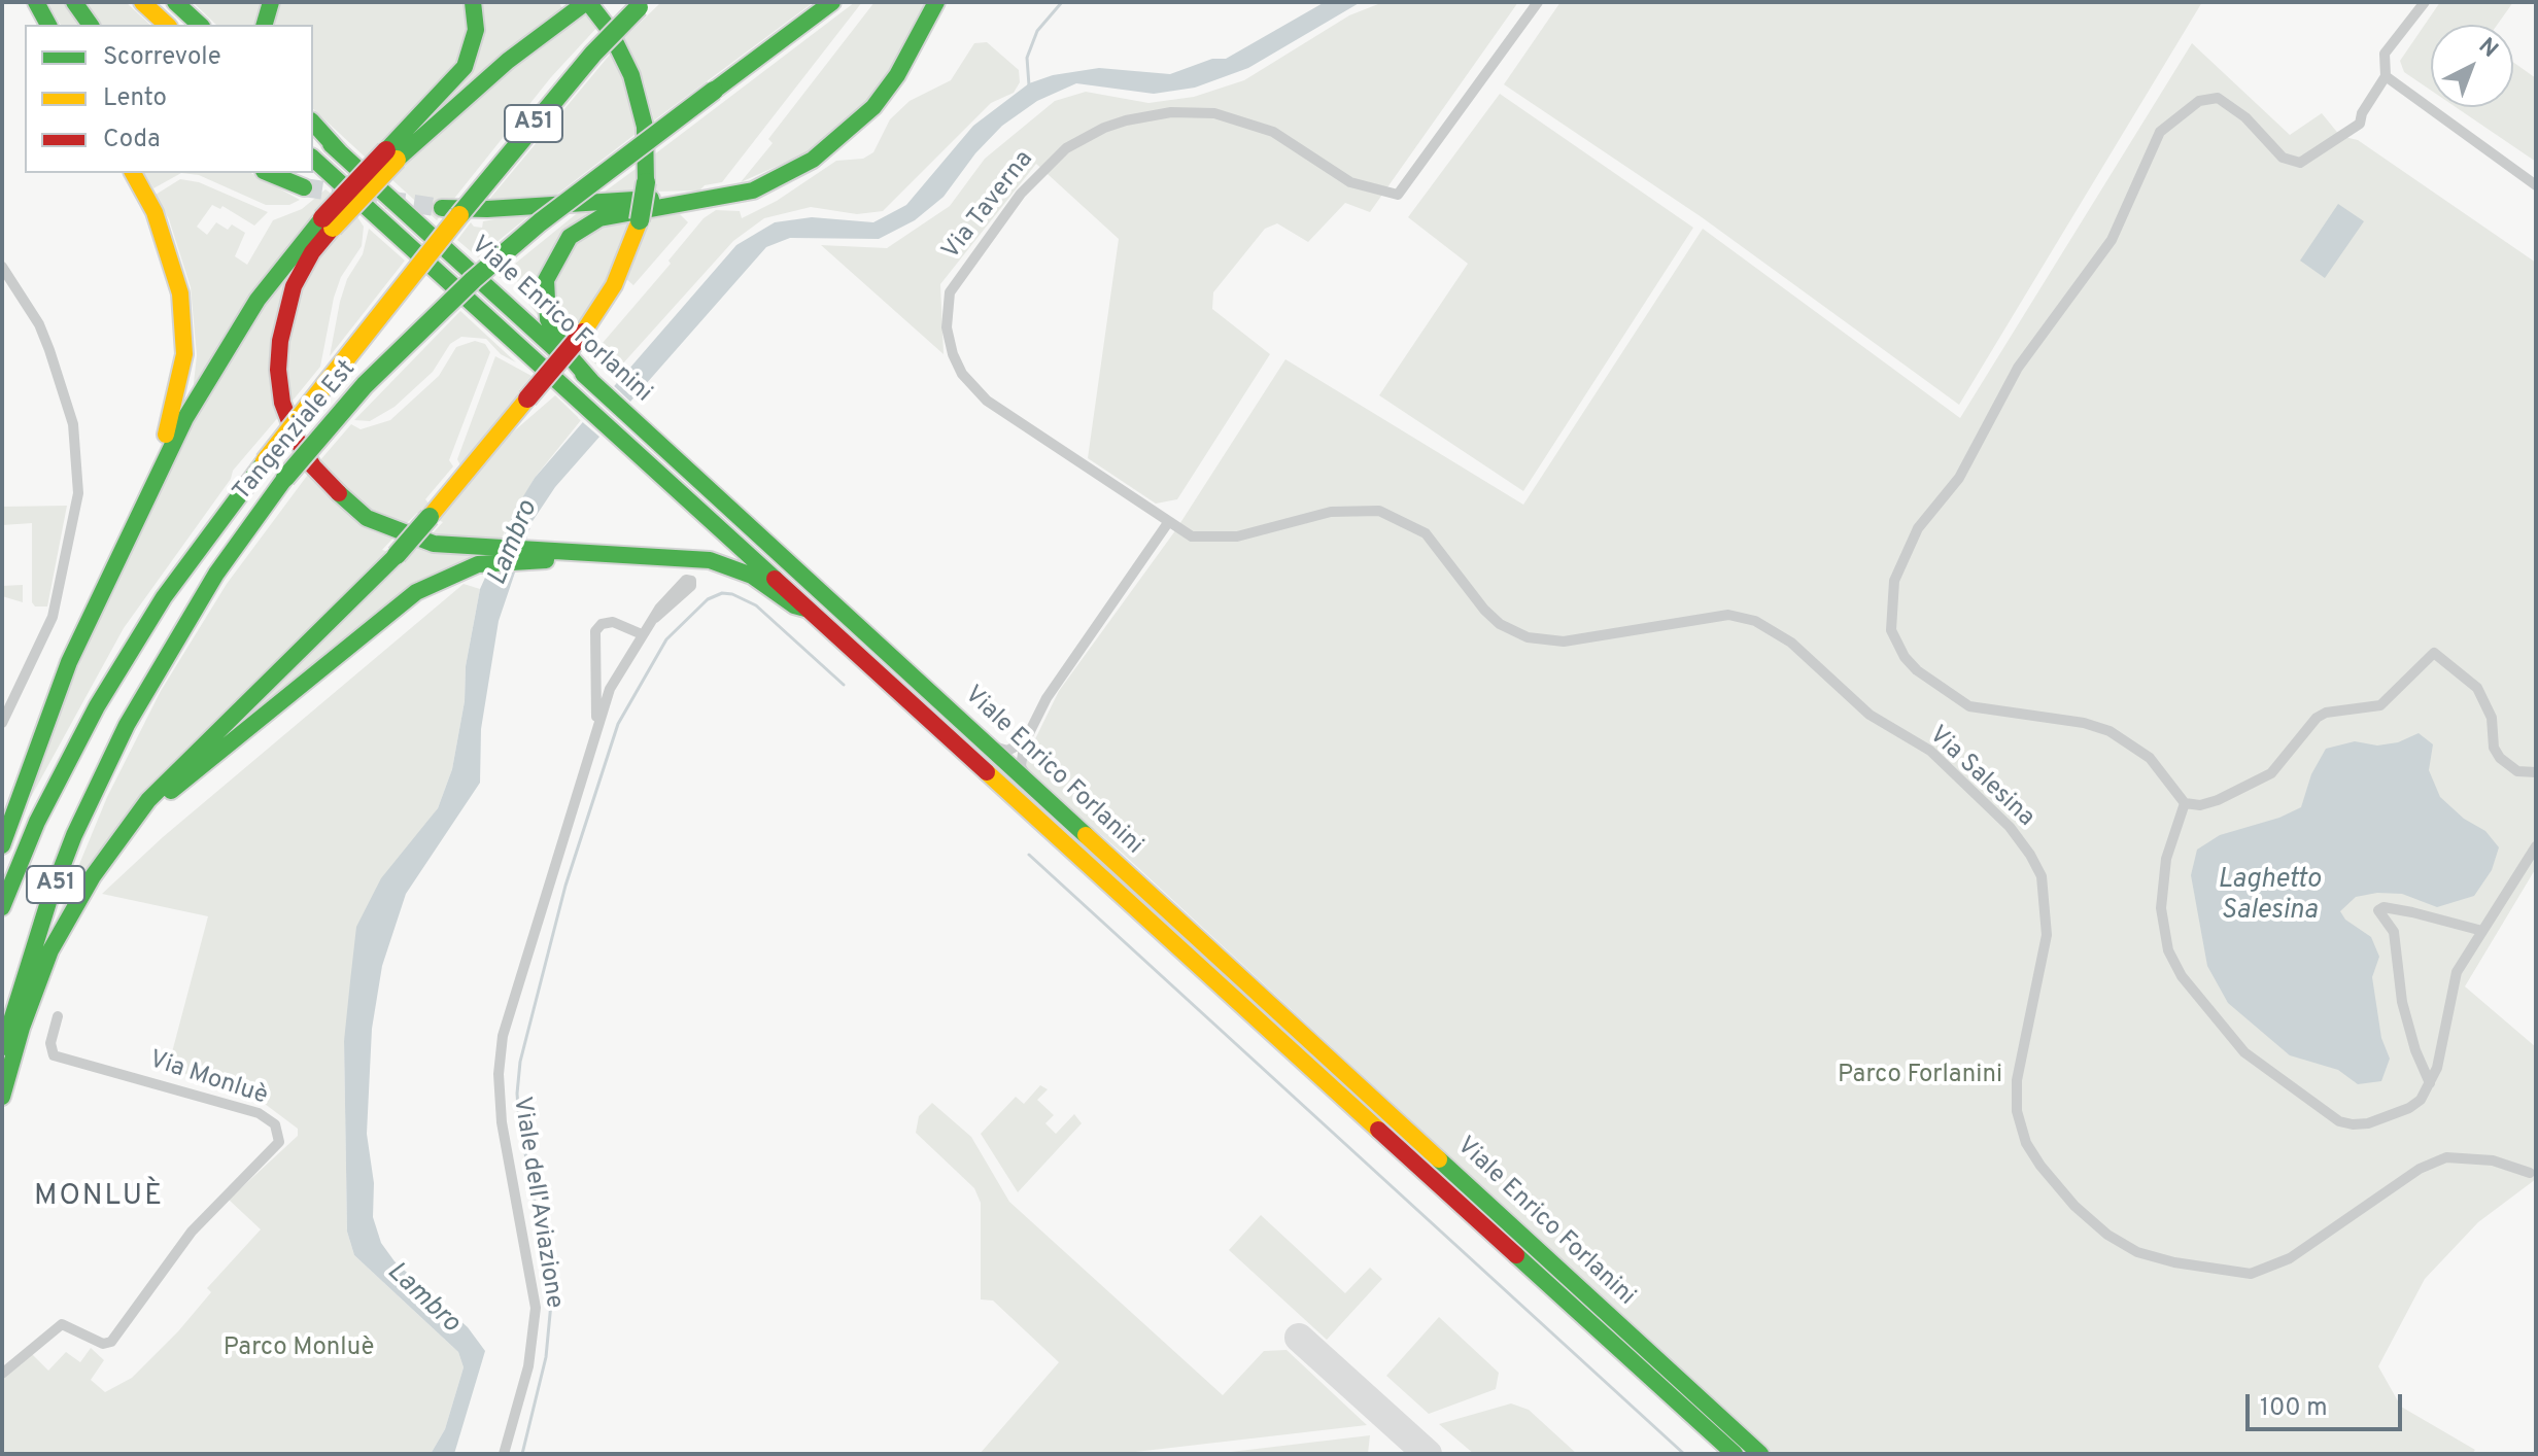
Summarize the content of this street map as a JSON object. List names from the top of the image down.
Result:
{
  "streets": {
    "main road": ["A51", "Viale Enrico Forlanini", "Tangenziale Est"],
    "street": [
      "Via Taverna",
      "Via Salesina",
      "Via Monluè",
      "Viale dell'Aviazione"
    ]
  },
  "crossings": [
    ["Via Taverna", "Via Salesina"]
  ],
  "districts": ["MONLUÈ"],
  "water": ["Lambro", "Laghetto Salesina"],
  "parks": ["Parco Forlanini", "Parco Monluè"],
  "legend": ["Scorrevole", "Lento", "Coda"],
  "scale_bar": "100 m",
  "north": "top right"
}
